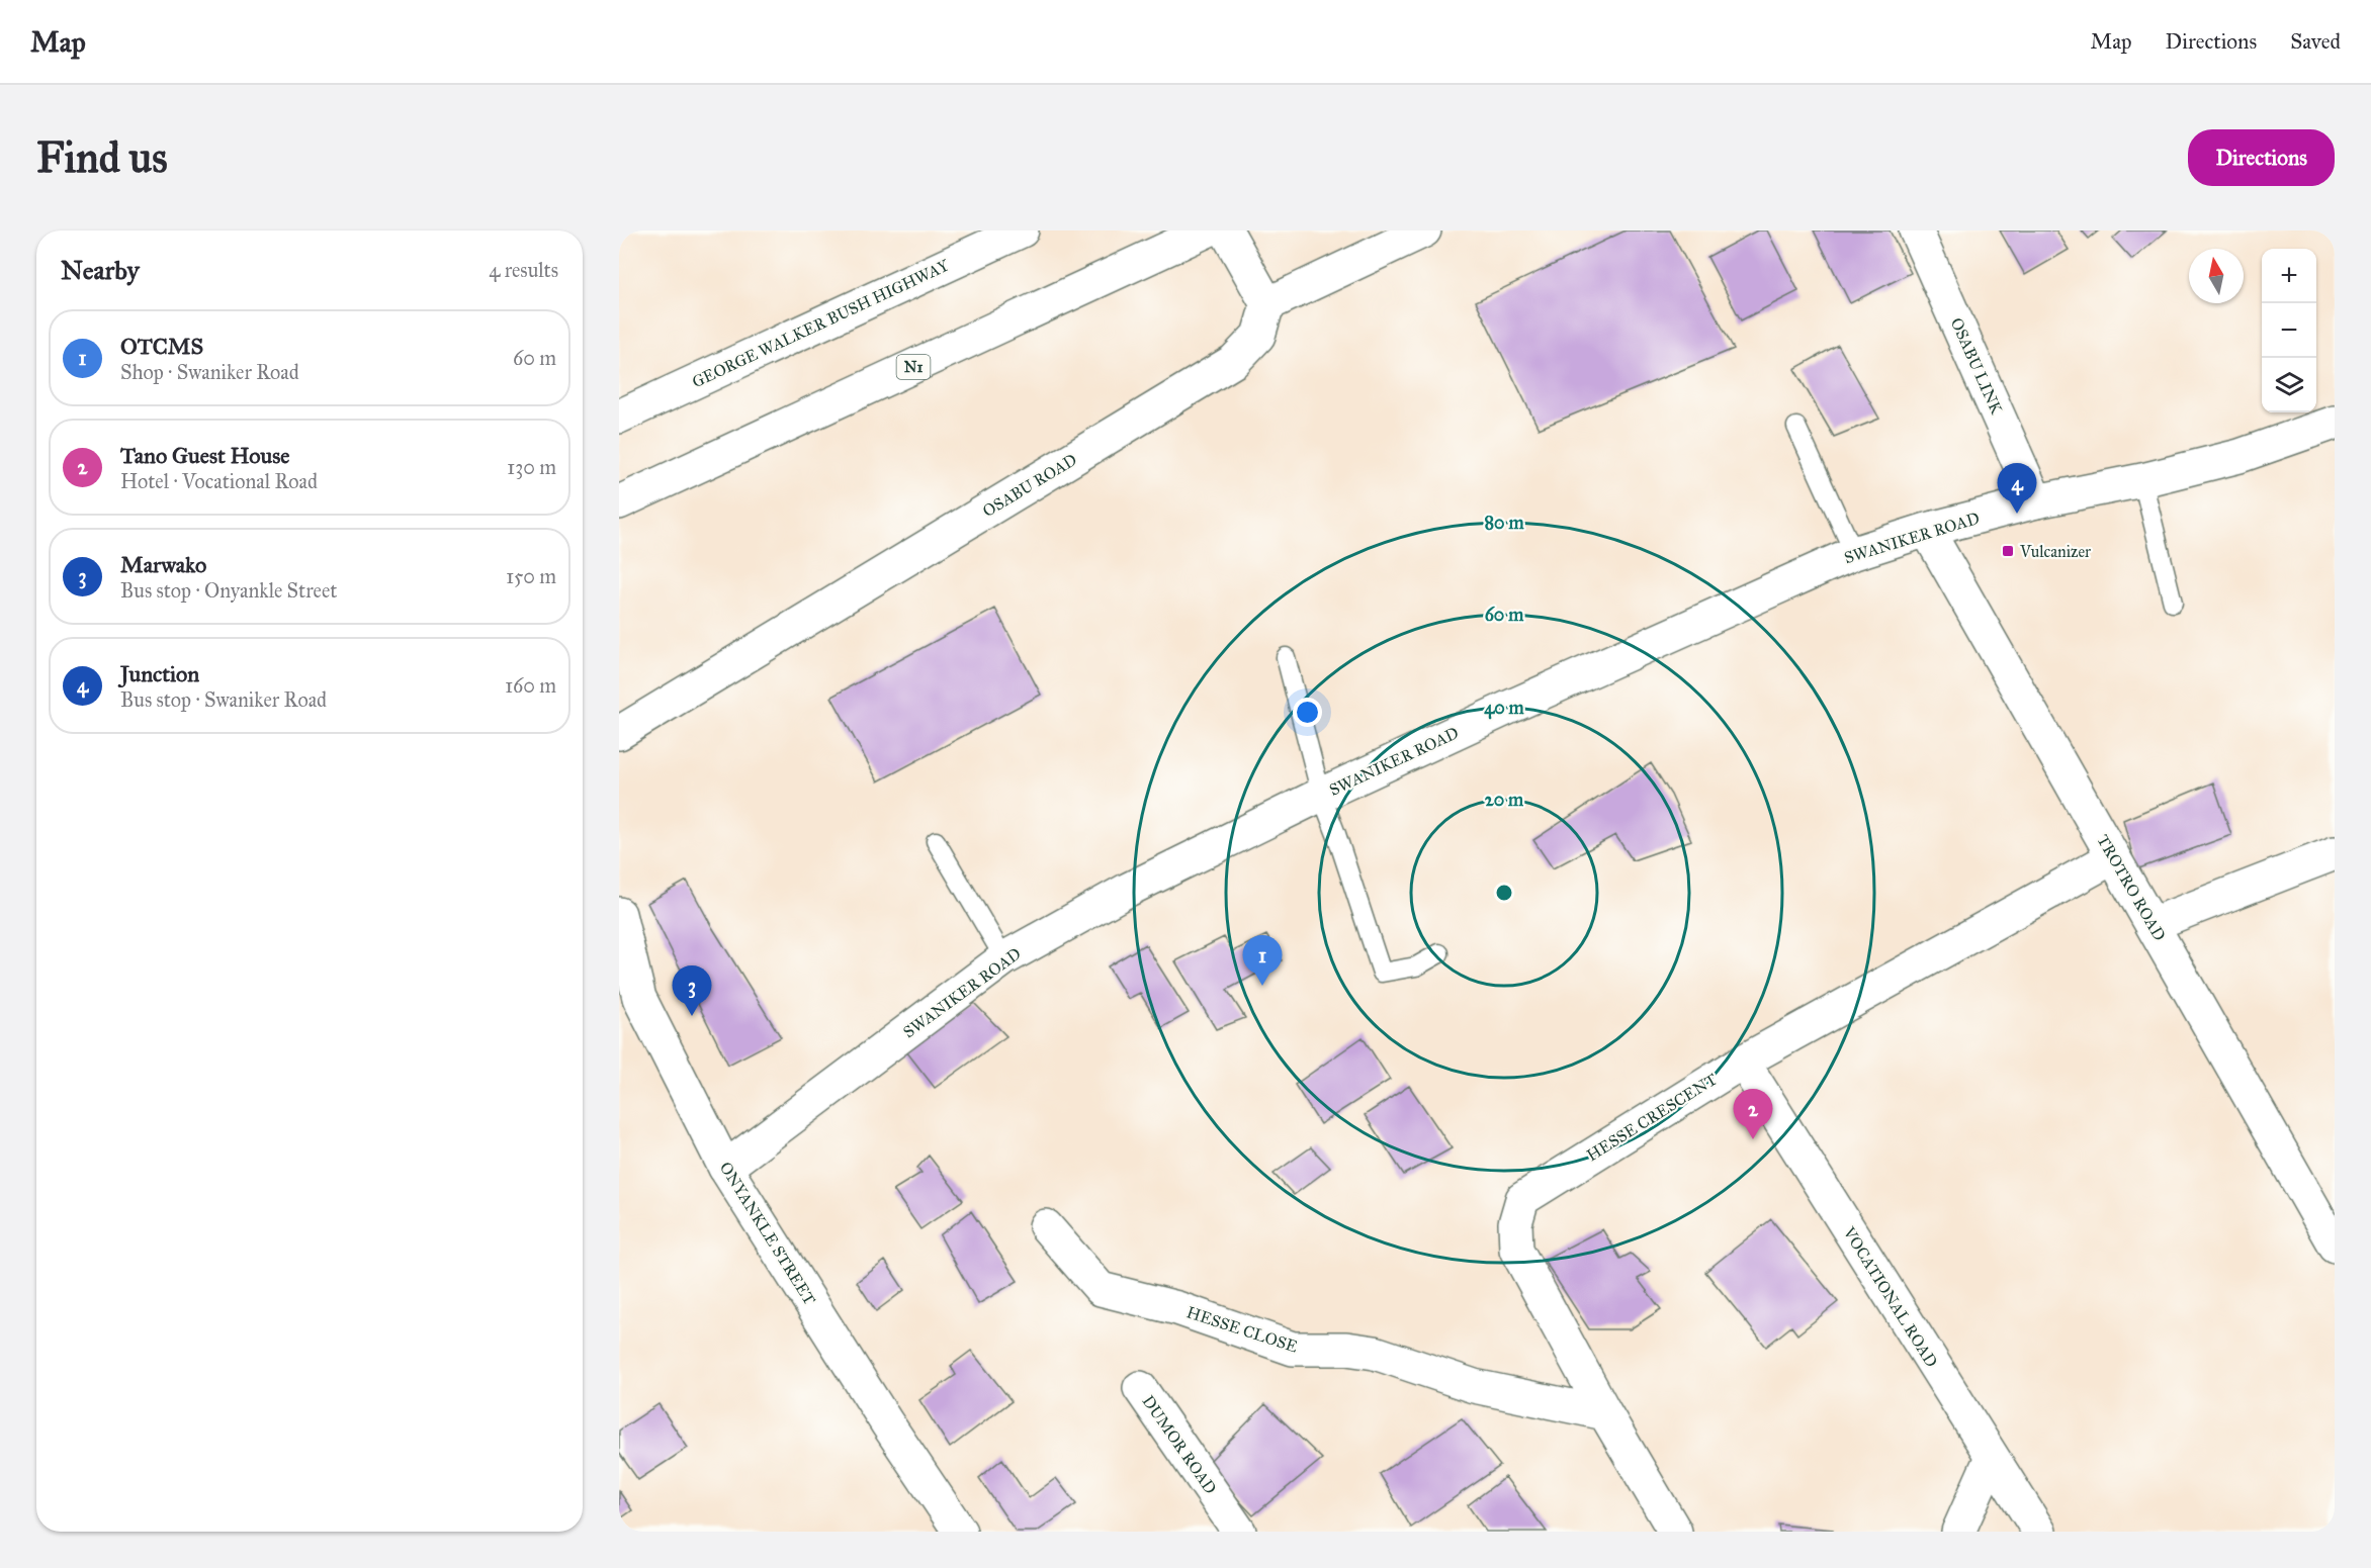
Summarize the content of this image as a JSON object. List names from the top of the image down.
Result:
{
  "streets": {
    "main road": [
      "GEORGE WALKER BUSH HIGHWAY",
      "OSABU LINK",
      "N1",
      "OSABU ROAD",
      "SWANIKER ROAD",
      "TROTRO ROAD",
      "HESSE CRESCENT",
      "ONYANKLE STREET",
      "VOCATIONAL ROAD",
      "HESSE CLOSE",
      "DUMOR ROAD"
    ]
  },
  "crossings": [
    ["OSABU LINK", "SWANIKER ROAD"],
    ["SWANIKER ROAD", "TROTRO ROAD"],
    ["SWANIKER ROAD", "ONYANKLE STREET"],
    ["TROTRO ROAD", "HESSE CRESCENT"],
    ["HESSE CRESCENT", "VOCATIONAL ROAD"],
    ["HESSE CRESCENT", "HESSE CLOSE"]
  ],
  "places": {
    "transit": ["Vulcanizer"]
  },
  "north": "top",
  "page": {
    "header": "Map",
    "nav": ["Map", "Directions", "Saved"],
    "buttons": "Directions",
    "title": "Find us",
    "heading": ["Nearby", "4 results"],
    "map_buttons": ["+", "−"],
    "list": [
      {
        "mark": "1",
        "name": "OTCMS",
        "note": "Shop · Swaniker Road",
        "value": "60 m"
      },
      {
        "mark": "2",
        "name": "Tano Guest House",
        "note": "Hotel · Vocational Road",
        "value": "130 m"
      },
      {
        "mark": "3",
        "name": "Marwako",
        "note": "Bus stop · Onyankle Street",
        "value": "150 m"
      },
      {
        "mark": "4",
        "name": "Junction",
        "note": "Bus stop · Swaniker Road",
        "value": "160 m"
      }
    ],
    "pins": [
      "4",
      "1",
      "3",
      "2"
    ]
  },
  "rings": [
    "80 m",
    "60 m",
    "40 m",
    "20 m"
  ]
}
